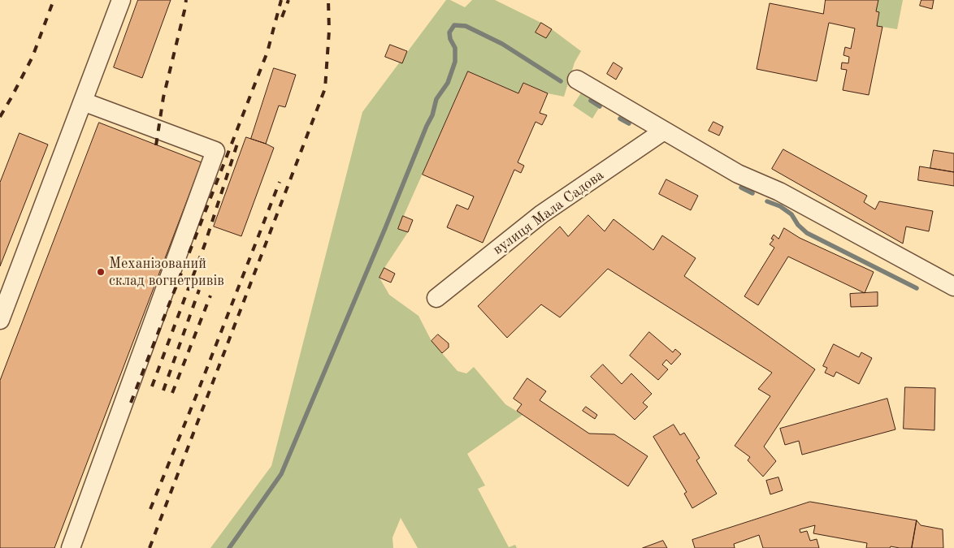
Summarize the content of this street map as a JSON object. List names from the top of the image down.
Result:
{
  "streets": {
    "street": ["вулиця Мала Садова"]
  },
  "places": ["Механізований склад вогнетривів"]
}
